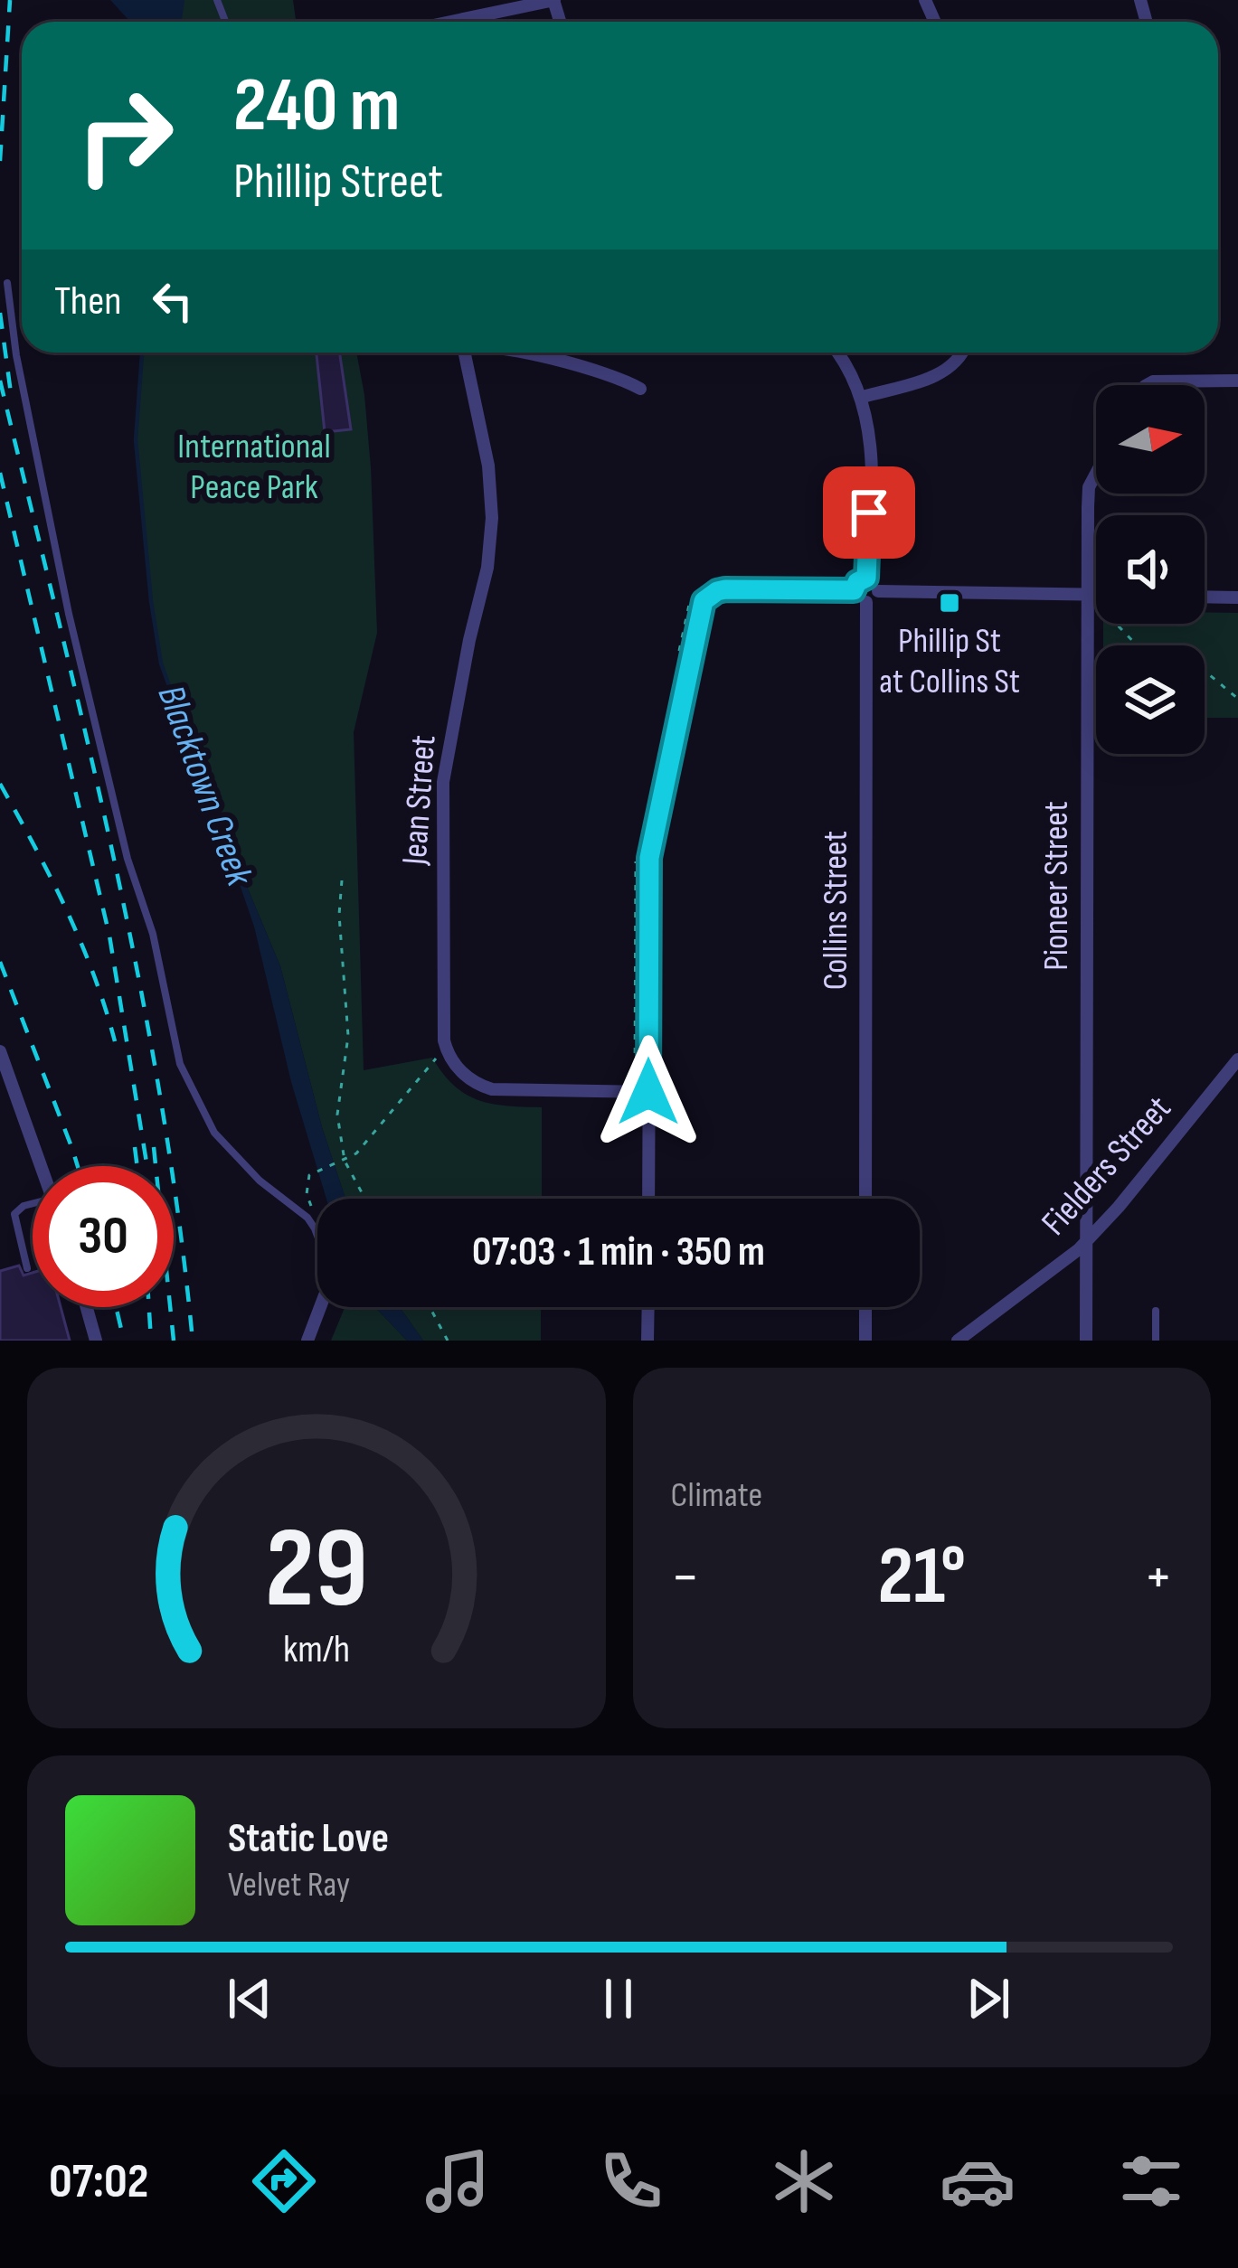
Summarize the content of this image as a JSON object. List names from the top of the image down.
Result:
{
  "streets": {
    "street": [
      "Jean Street",
      "Pioneer Street",
      "Collins Street",
      "Fielders Street"
    ]
  },
  "crossings": [
    ["Pioneer Street", "Fielders Street"]
  ],
  "water": ["Blacktown Creek"],
  "parks": ["International Peace Park"],
  "places": {
    "transit": ["Phillip St at Collins St"]
  },
  "north": "right",
  "page": {
    "turn": ["240 m", "Phillip Street"],
    "then": "Then",
    "limit": "30",
    "trip": "07:03 · 1 min · 350 m",
    "tile": "Climate",
    "heat": ["−", "21°", "+"],
    "song": ["Static Love", "Velvet Ray"],
    "tabs": "07:02",
    "gauge": ["29", "km/h"]
  }
}
